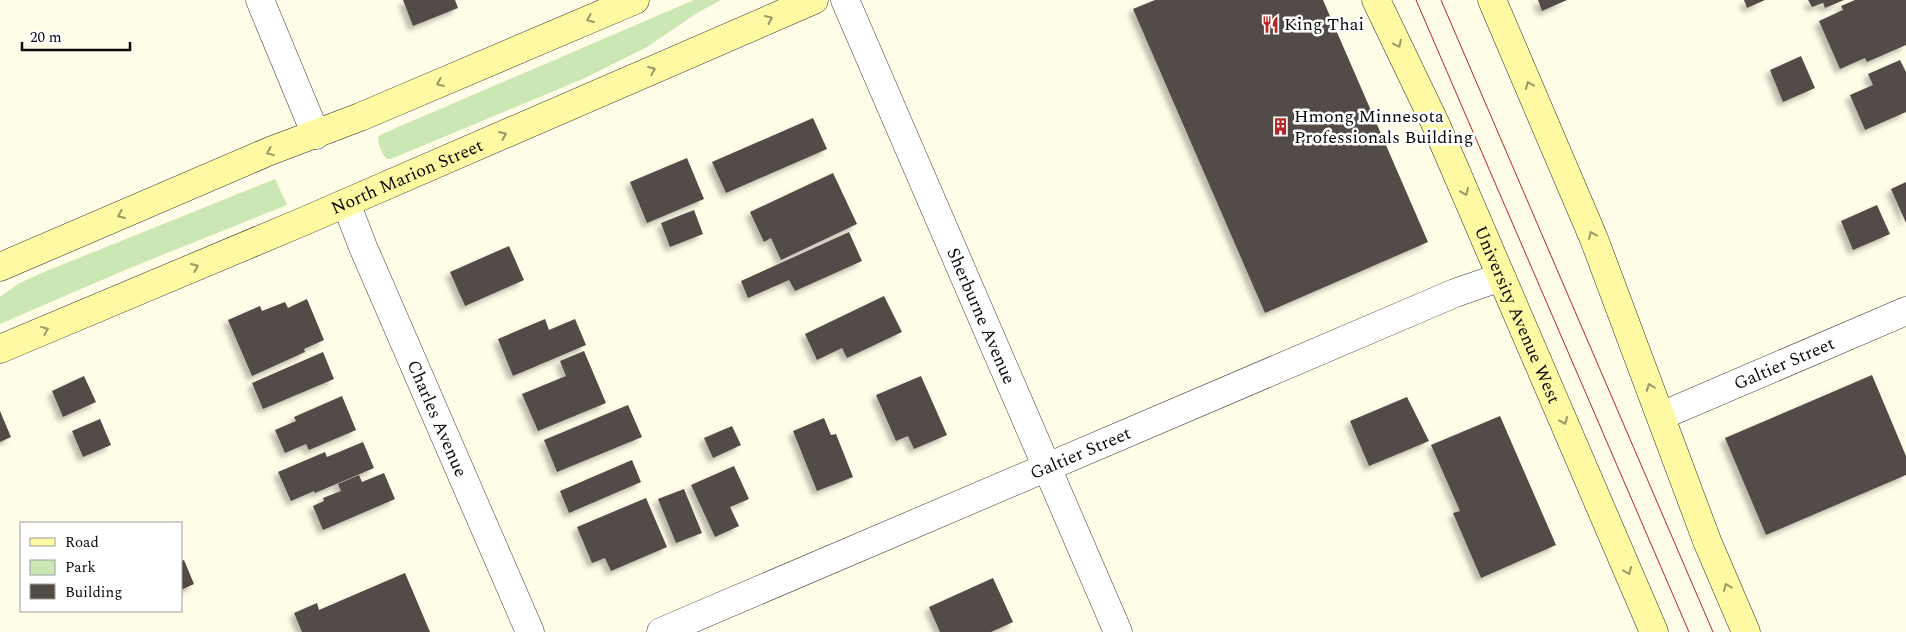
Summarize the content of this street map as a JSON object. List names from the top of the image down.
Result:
{
  "streets": {
    "main road": ["North Marion Street", "University Avenue West"],
    "street": ["Sherburne Avenue", "Galtier Street", "Charles Avenue"]
  },
  "crossings": [
    ["North Marion Street", "Charles Avenue"],
    ["University Avenue West", "Galtier Street"],
    ["Sherburne Avenue", "Galtier Street"]
  ],
  "places": {
    "restaurant": ["King Thai"],
    "building": ["Hmong Minnesota Professionals Building"]
  },
  "legend": ["Road", "Park", "Building"],
  "scale_bar": "20 m"
}
